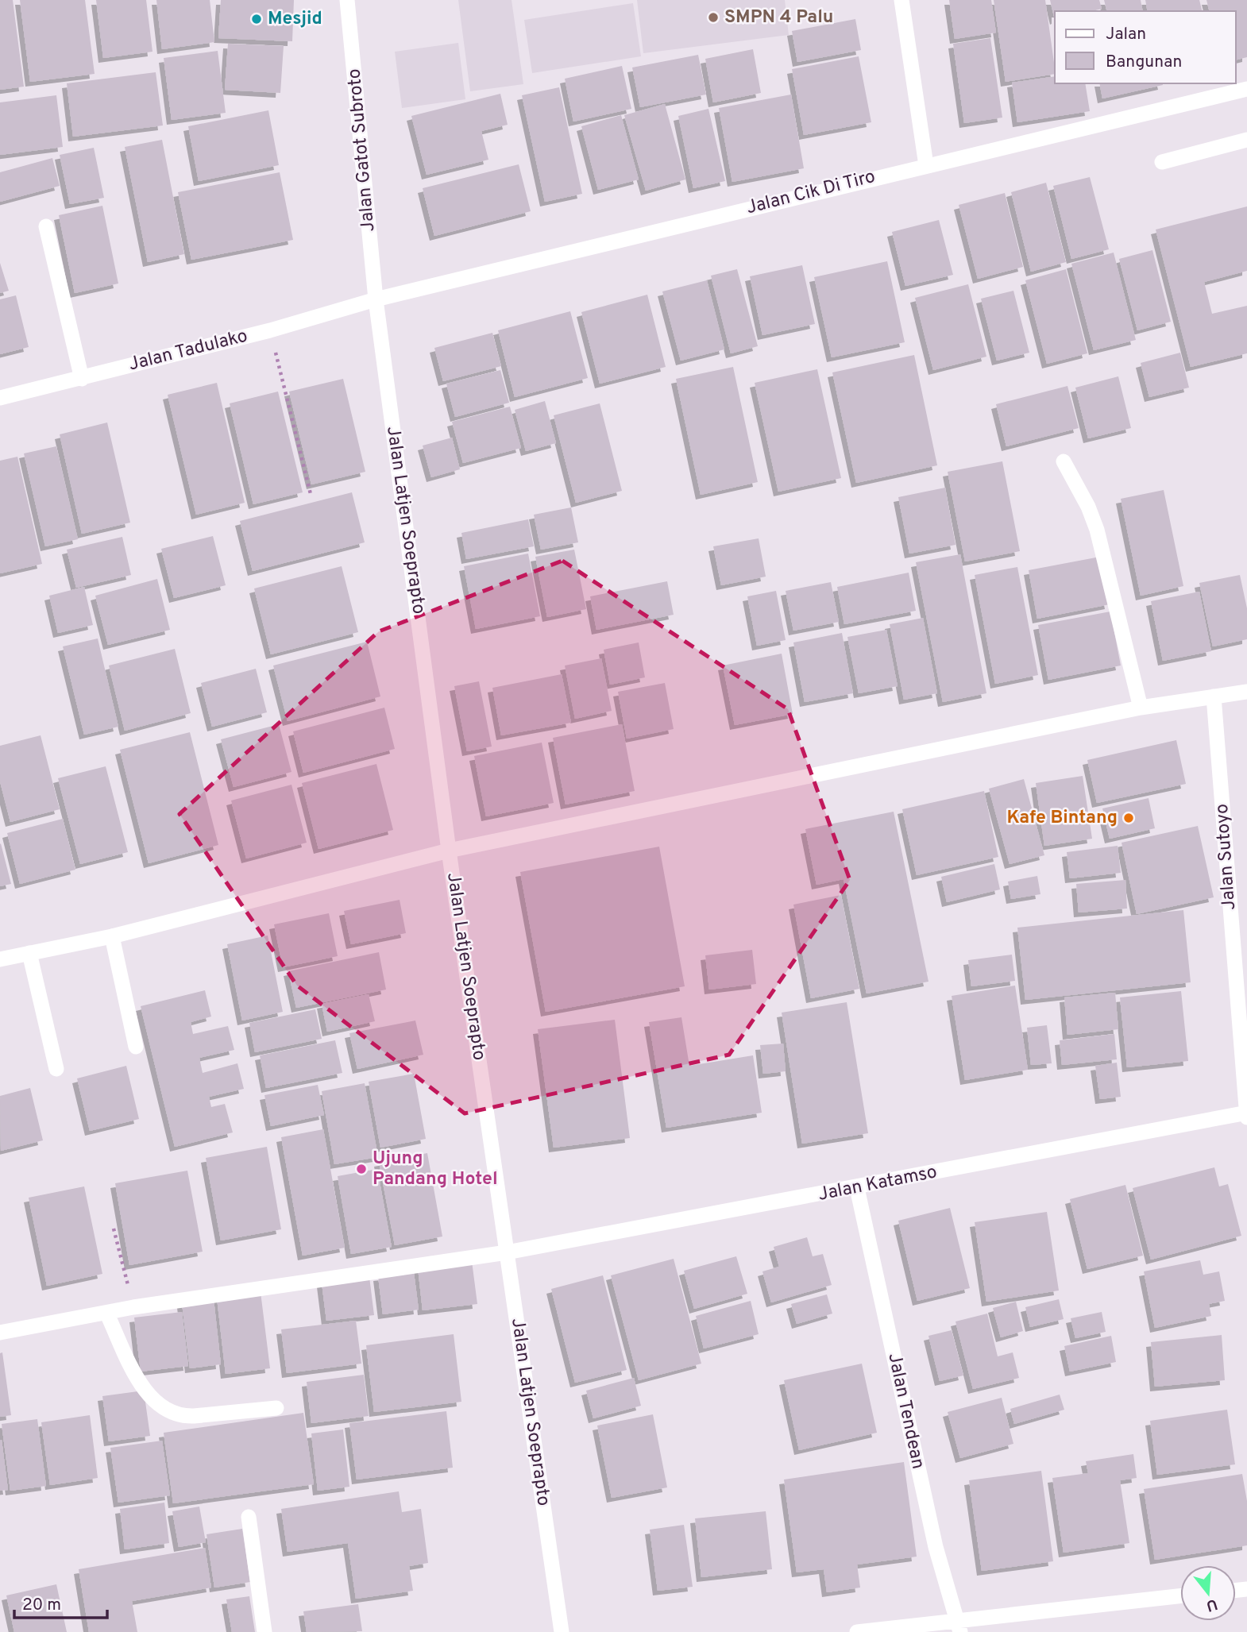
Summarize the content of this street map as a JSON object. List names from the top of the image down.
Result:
{
  "streets": {
    "street": [
      "Jalan Gatot Subroto",
      "Jalan Cik Di Tiro",
      "Jalan Tadulako",
      "Jalan Latjen Soeprapto",
      "Jalan Sutoyo",
      "Jalan Katamso",
      "Jalan Tendean"
    ]
  },
  "crossings": [
    ["Jalan Gatot Subroto", "Jalan Cik Di Tiro"],
    ["Jalan Gatot Subroto", "Jalan Tadulako"],
    ["Jalan Gatot Subroto", "Jalan Latjen Soeprapto"],
    ["Jalan Cik Di Tiro", "Jalan Tadulako"],
    ["Jalan Cik Di Tiro", "Jalan Latjen Soeprapto"],
    ["Jalan Tadulako", "Jalan Latjen Soeprapto"],
    ["Jalan Latjen Soeprapto", "Jalan Katamso"],
    ["Jalan Sutoyo", "Jalan Katamso"],
    ["Jalan Katamso", "Jalan Tendean"]
  ],
  "places": [
    "SMPN 4 Palu",
    "Mesjid",
    "Kafe Bintang",
    "Ujung Pandang Hotel"
  ],
  "legend": ["Jalan", "Bangunan"],
  "scale_bar": "20 m",
  "north": "bottom"
}
